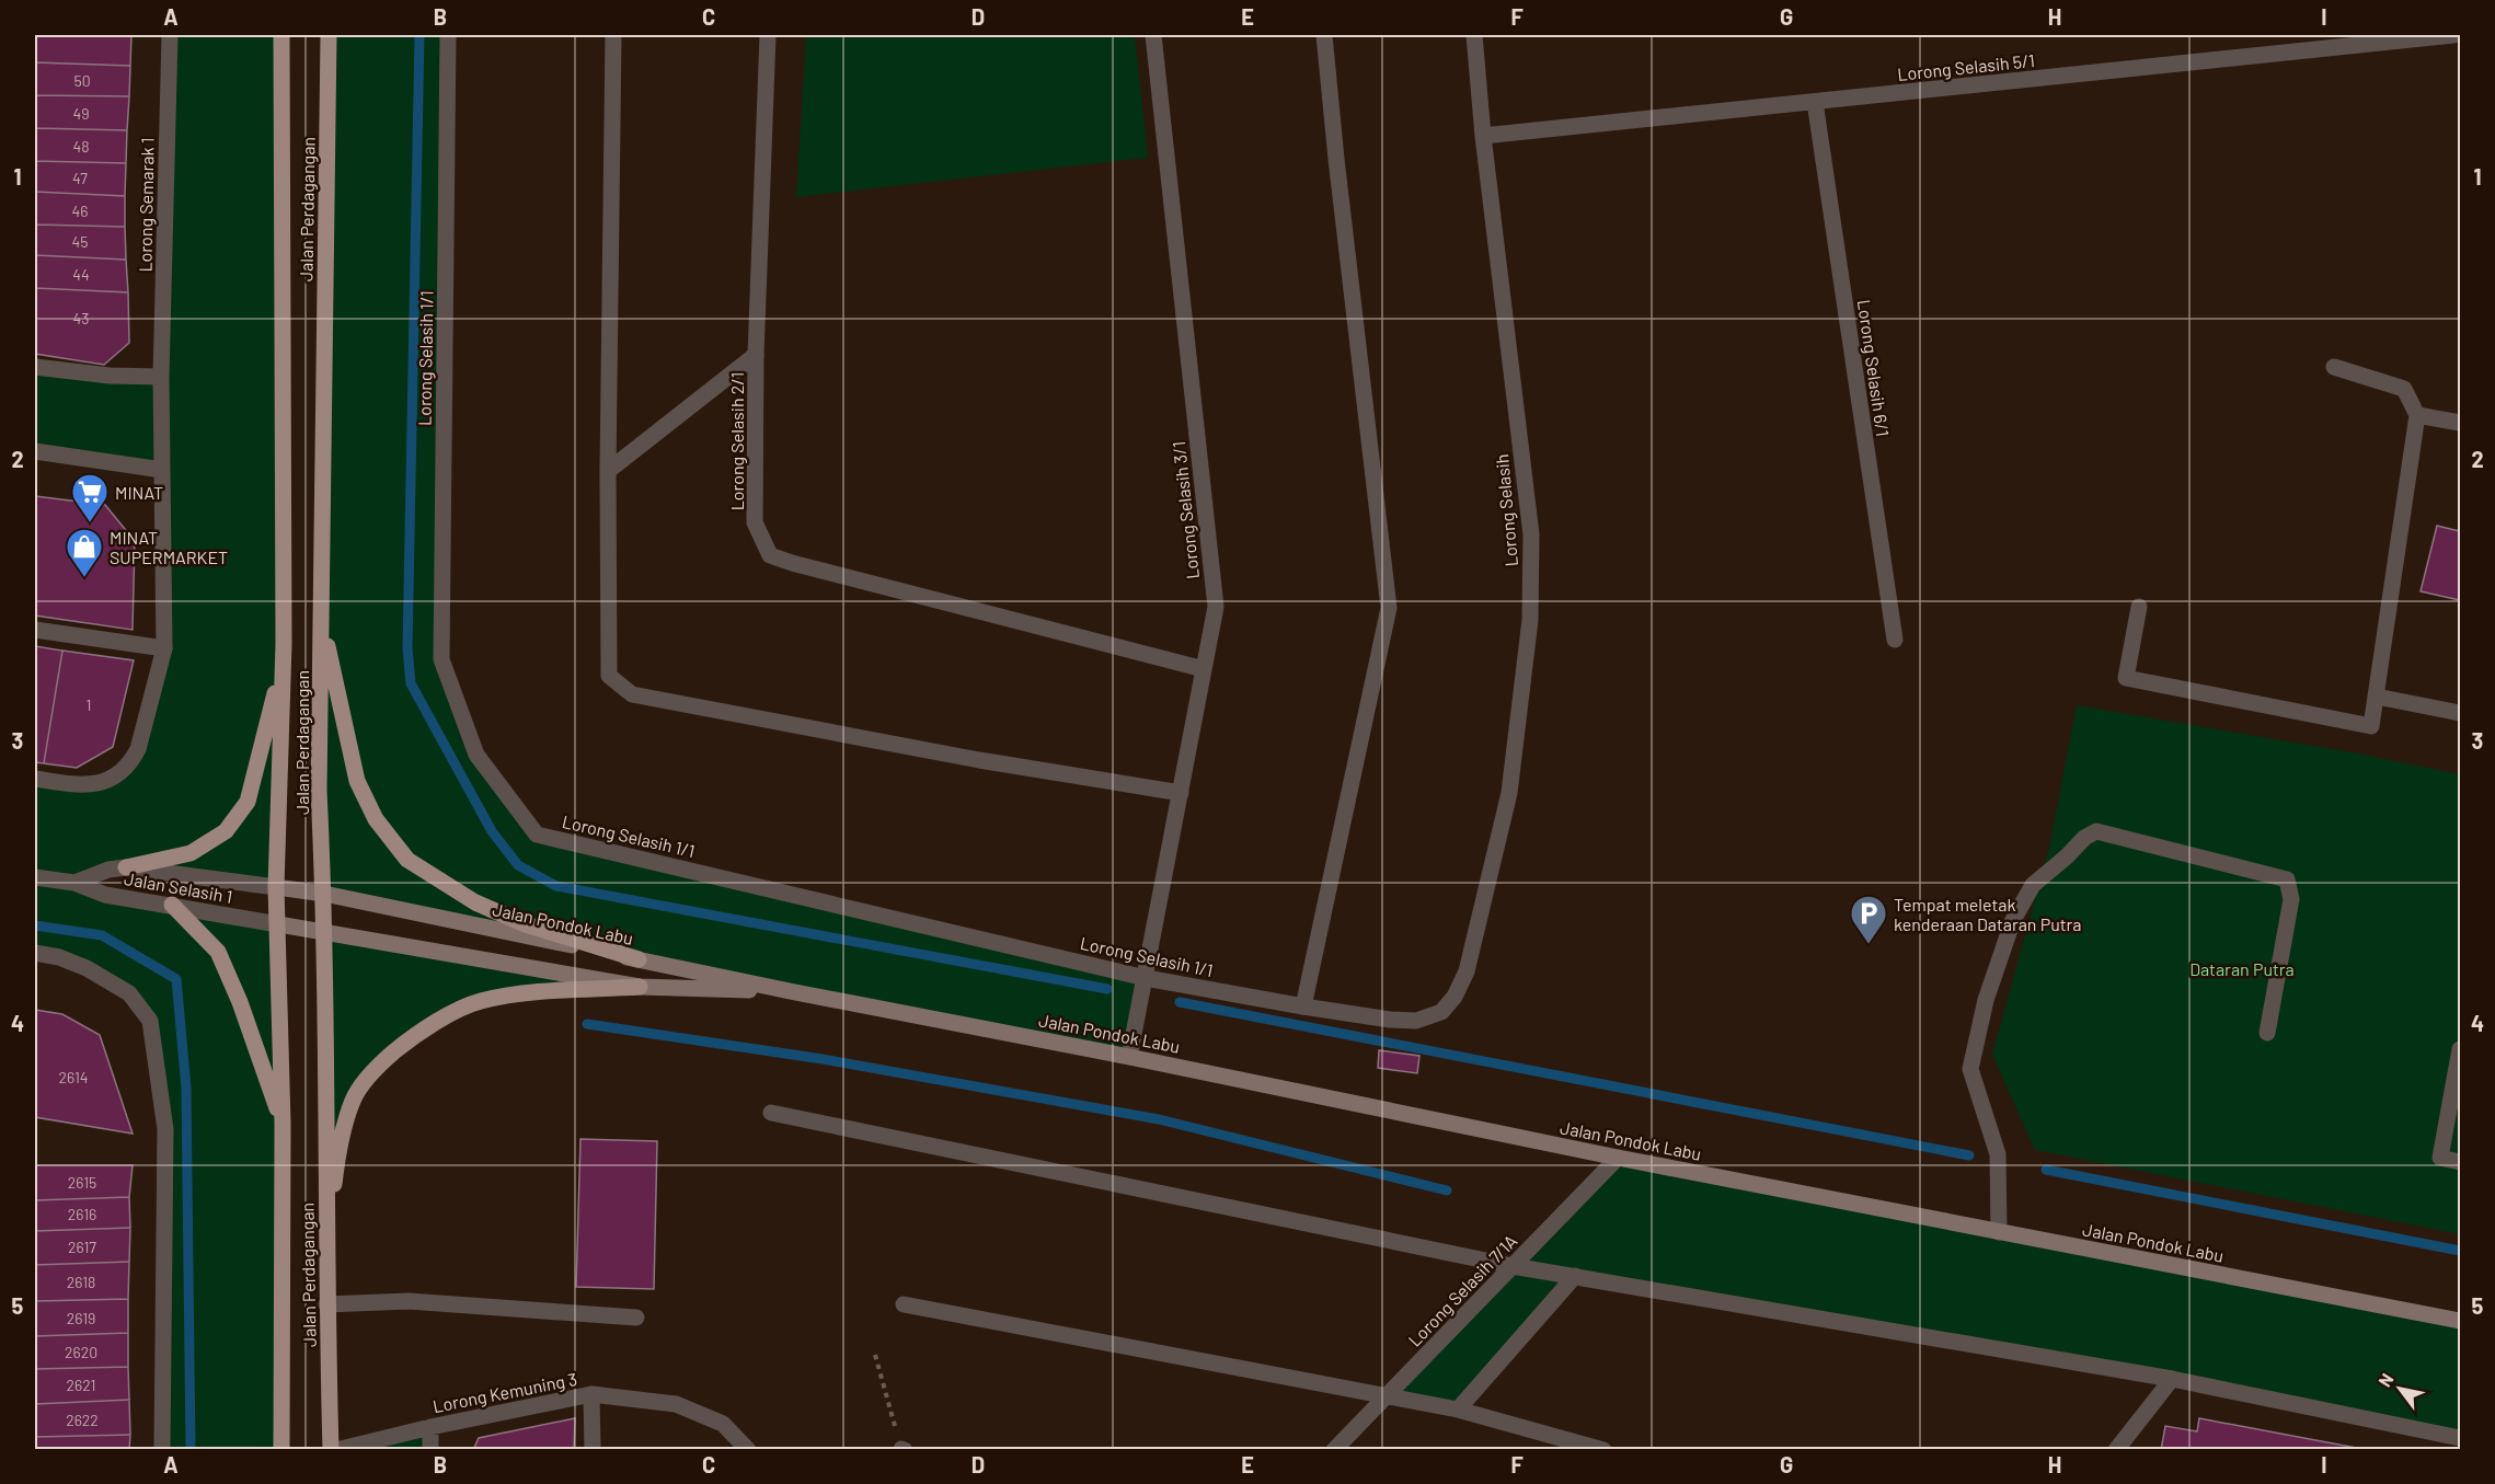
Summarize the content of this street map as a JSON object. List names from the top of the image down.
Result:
{
  "streets": {
    "main road": ["Jalan Perdagangan", "Jalan Pondok Labu"],
    "street": [
      "Lorong Selasih 5/1",
      "Lorong Semarak 1",
      "Lorong Selasih 1/1",
      "Lorong Selasih 6/1",
      "Lorong Selasih 2/1",
      "Lorong Selasih 3/1",
      "Lorong Selasih",
      "Jalan Selasih 1",
      "Lorong Selasih 7/1A",
      "Lorong Kemuning 3"
    ]
  },
  "crossings": [
    ["Lorong Selasih 5/1", "Lorong Selasih 6/1"],
    ["Lorong Selasih 5/1", "Lorong Selasih"],
    ["Jalan Perdagangan", "Jalan Selasih 1"],
    ["Jalan Perdagangan", "Jalan Pondok Labu"],
    ["Lorong Selasih 1/1", "Lorong Selasih 3/1"],
    ["Lorong Selasih 1/1", "Lorong Selasih"],
    ["Lorong Selasih 2/1", "Lorong Selasih 3/1"],
    ["Lorong Selasih 3/1", "Jalan Pondok Labu"],
    ["Jalan Selasih 1", "Jalan Pondok Labu"],
    ["Jalan Pondok Labu", "Lorong Selasih 7/1A"]
  ],
  "parks": ["Dataran Putra"],
  "places": {
    "supermarket": ["MINAT"],
    "shop": ["MINAT SUPERMARKET"],
    "parking": ["Tempat meletak kenderaan Dataran Putra"]
  },
  "house_numbers": [
    "50",
    "49",
    "48",
    "47",
    "46",
    "45",
    "44",
    "43",
    "1",
    "2614",
    "2615",
    "2616",
    "2617",
    "2618",
    "2619",
    "2620",
    "2621",
    "2622"
  ],
  "north": "top left",
  "grid": {
    "columns": [
      "A",
      "B",
      "C",
      "D",
      "E",
      "F",
      "G",
      "H",
      "I"
    ],
    "rows": [
      "1",
      "2",
      "3",
      "4",
      "5"
    ]
  }
}
